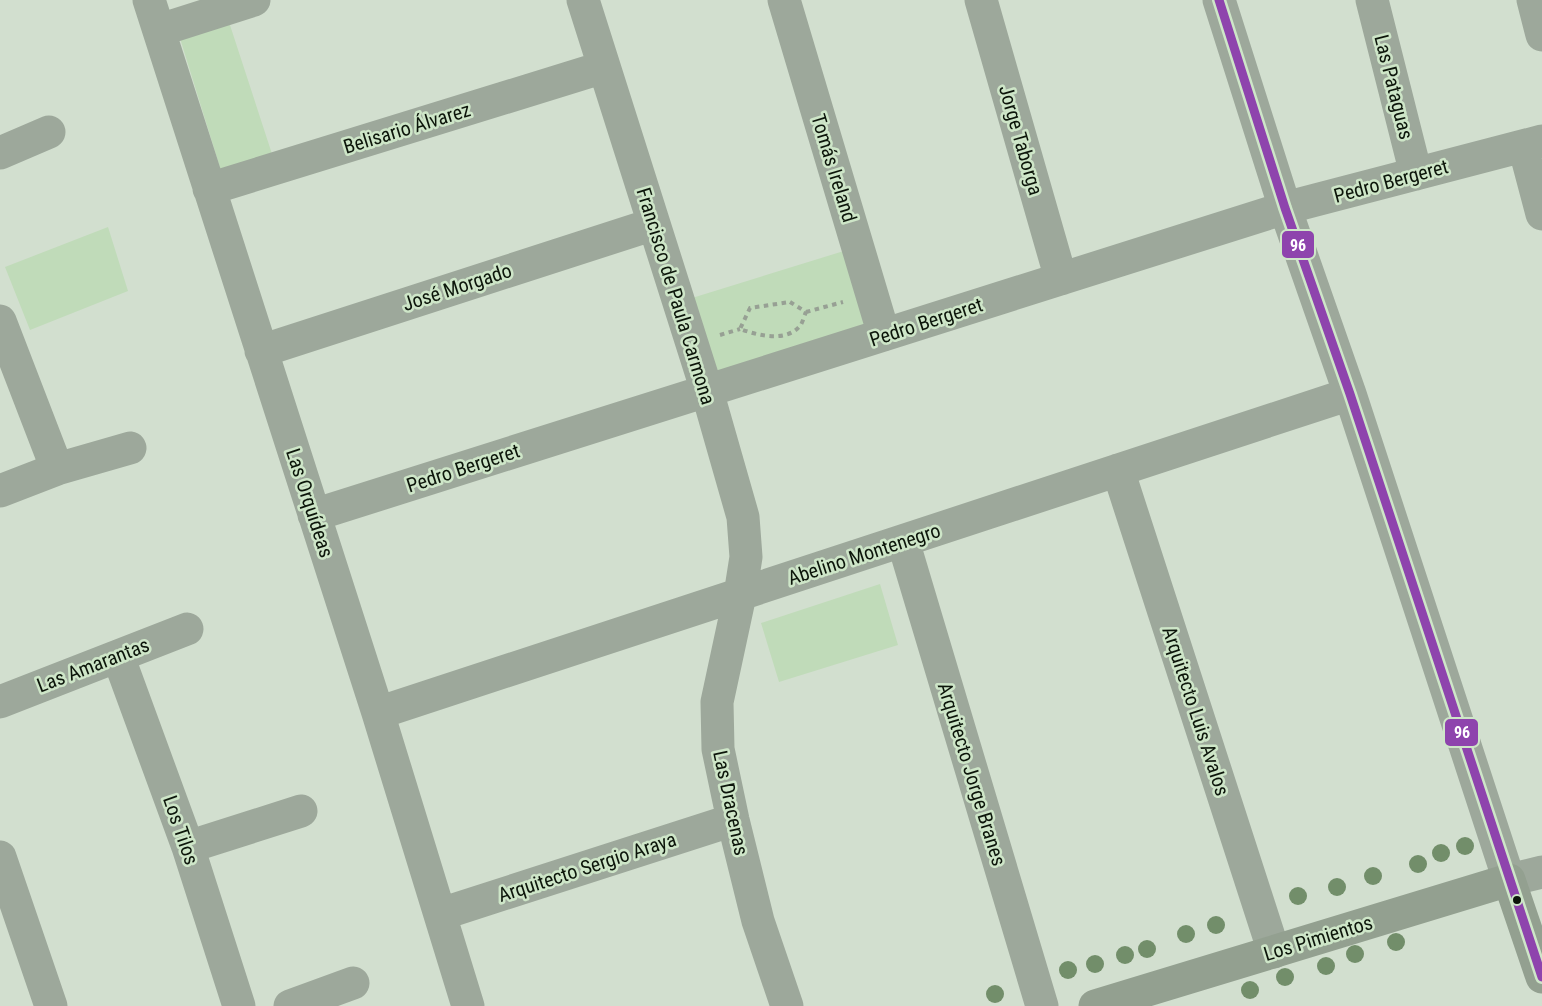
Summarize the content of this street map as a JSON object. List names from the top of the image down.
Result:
{
  "streets": {
    "main road": ["Los Pimientos"],
    "street": [
      "Las Pataguas",
      "Belisario Álvarez",
      "Jorge Taborga",
      "Tomás Ireland",
      "Pedro Bergeret",
      "José Morgado",
      "Francisco de Paula Carmona",
      "Las Orquídeas",
      "Abelino Montenegro",
      "Las Amarantas",
      "Arquitecto Luis Avalos",
      "Arquitecto Jorge Branes",
      "Las Dracenas",
      "Los Tilos",
      "Arquitecto Sergio Araya"
    ]
  },
  "crossings": [
    ["Las Pataguas", "Pedro Bergeret"],
    ["Belisario Álvarez", "Francisco de Paula Carmona"],
    ["Belisario Álvarez", "Las Orquídeas"],
    ["Jorge Taborga", "Pedro Bergeret"],
    ["Tomás Ireland", "Pedro Bergeret"],
    ["Pedro Bergeret", "Francisco de Paula Carmona"],
    ["Pedro Bergeret", "Las Orquídeas"],
    ["José Morgado", "Francisco de Paula Carmona"],
    ["José Morgado", "Las Orquídeas"],
    ["Francisco de Paula Carmona", "Abelino Montenegro"],
    ["Francisco de Paula Carmona", "Las Dracenas"],
    ["Las Orquídeas", "Abelino Montenegro"],
    ["Las Orquídeas", "Arquitecto Sergio Araya"],
    ["Abelino Montenegro", "Arquitecto Luis Avalos"],
    ["Abelino Montenegro", "Arquitecto Jorge Branes"],
    ["Abelino Montenegro", "Las Dracenas"],
    ["Las Amarantas", "Los Tilos"],
    ["Arquitecto Luis Avalos", "Los Pimientos"],
    ["Las Dracenas", "Arquitecto Sergio Araya"]
  ],
  "lines": ["transit line 96"]
}
